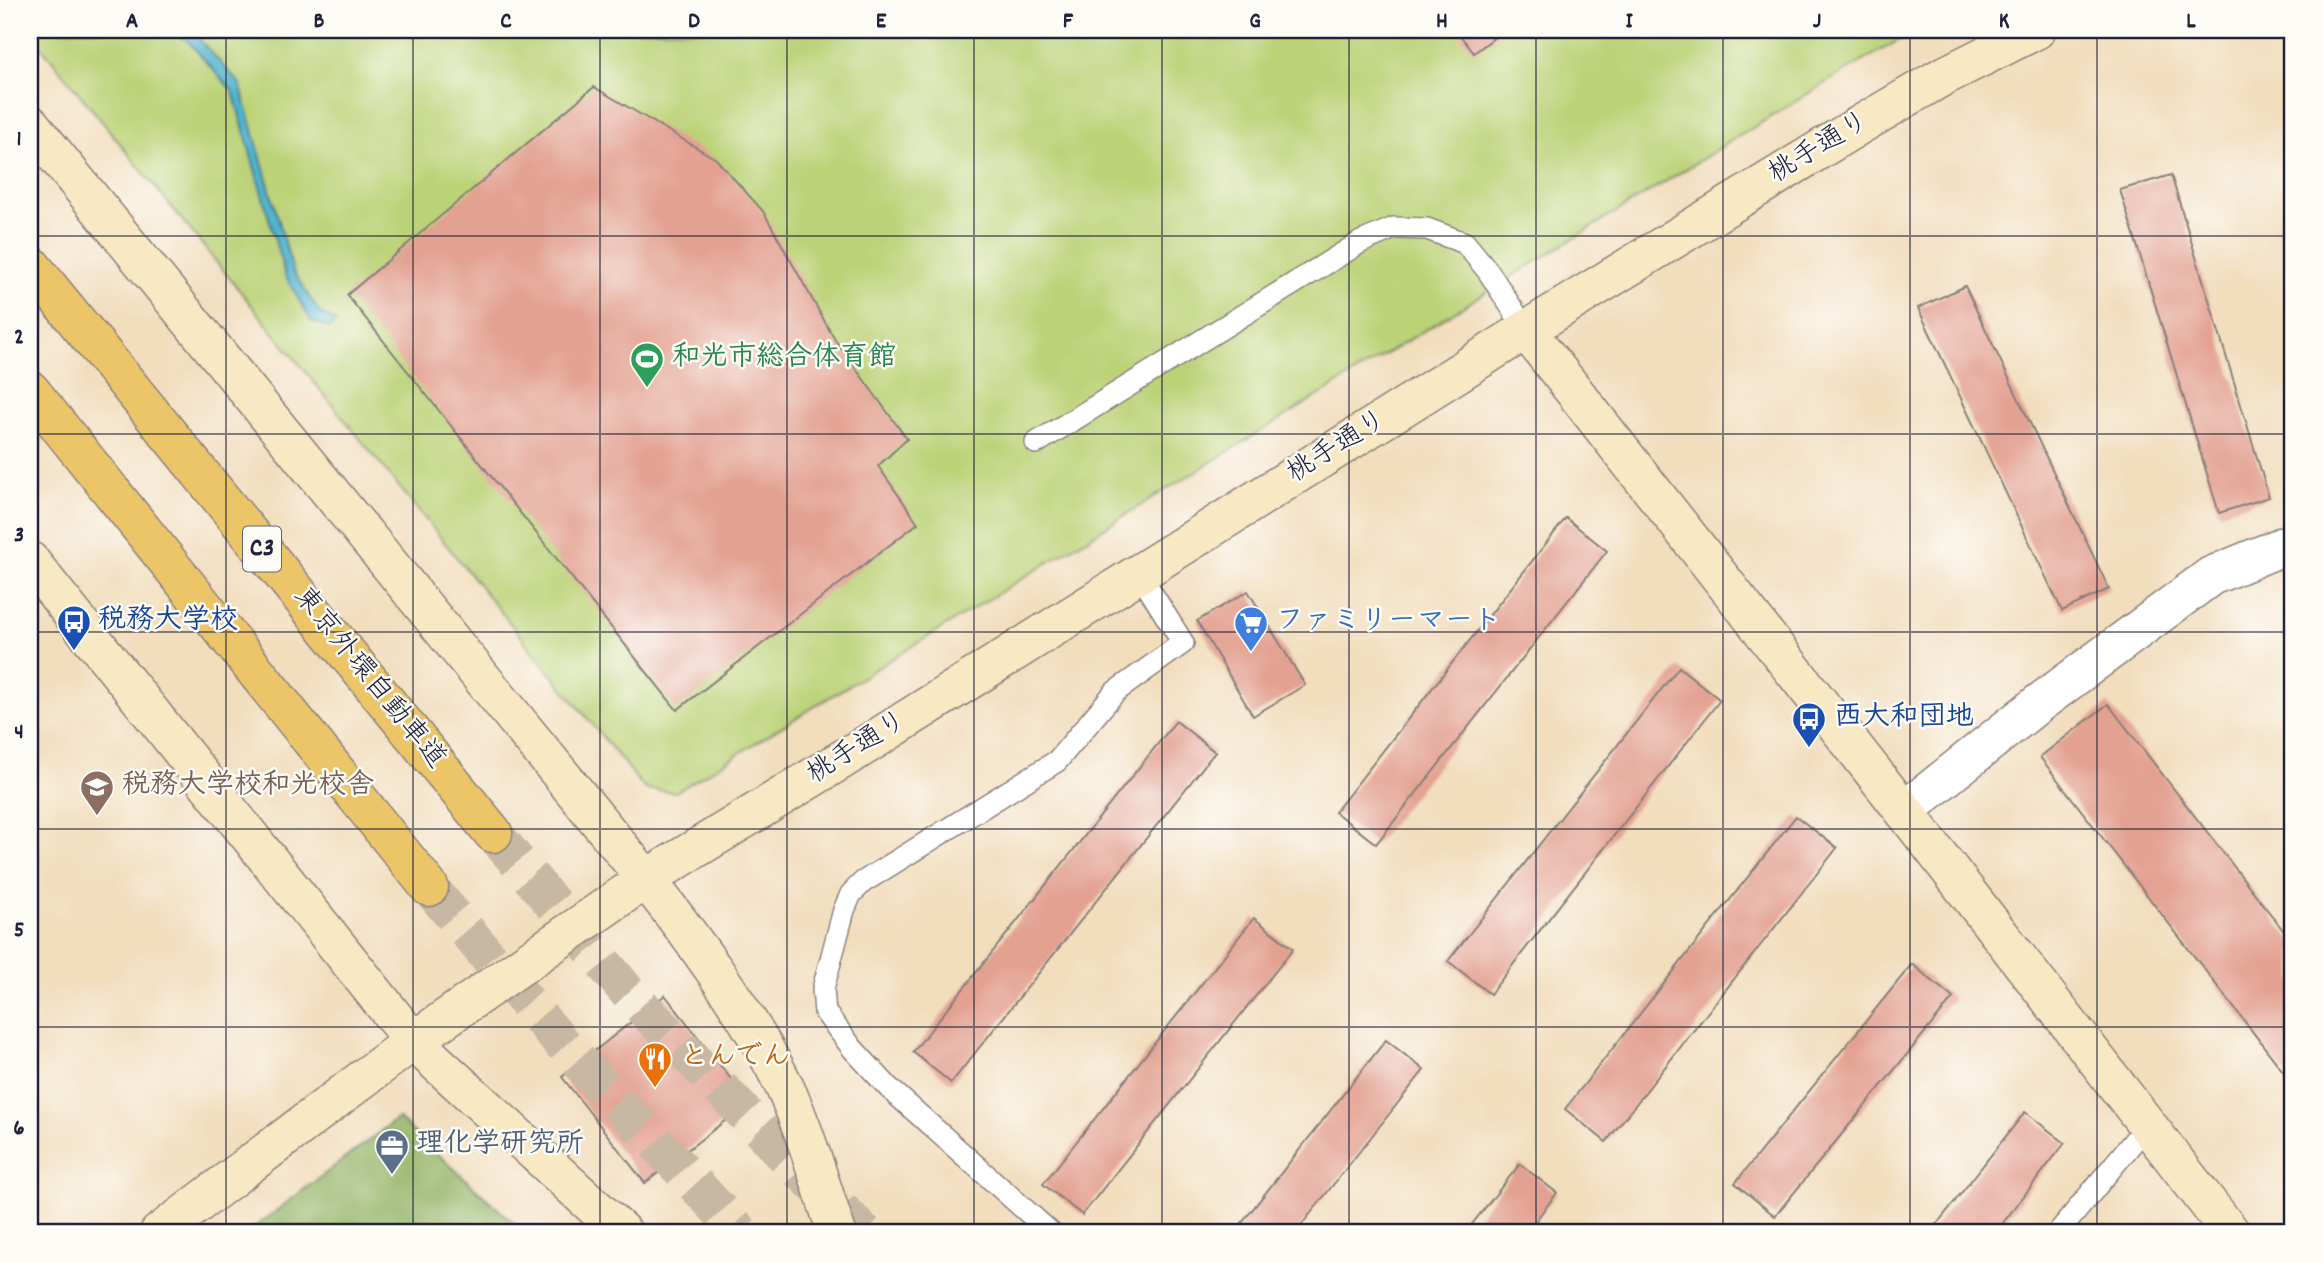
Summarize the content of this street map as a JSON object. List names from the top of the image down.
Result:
{
  "streets": {
    "highway": ["C3", "東京外環自動車道"],
    "street": ["桃手通り"]
  },
  "places": {
    "sports": ["和光市総合体育館"],
    "bus stop": ["税務大学校", "西大和団地"],
    "supermarket": ["ファミリーマート"],
    "school or university": ["税務大学校和光校舎"],
    "restaurant": ["とんでん"],
    "office": ["理化学研究所"]
  },
  "grid": {
    "columns": [
      "A",
      "B",
      "C",
      "D",
      "E",
      "F",
      "G",
      "H",
      "I",
      "J",
      "K",
      "L"
    ],
    "rows": [
      "1",
      "2",
      "3",
      "4",
      "5",
      "6"
    ]
  }
}
